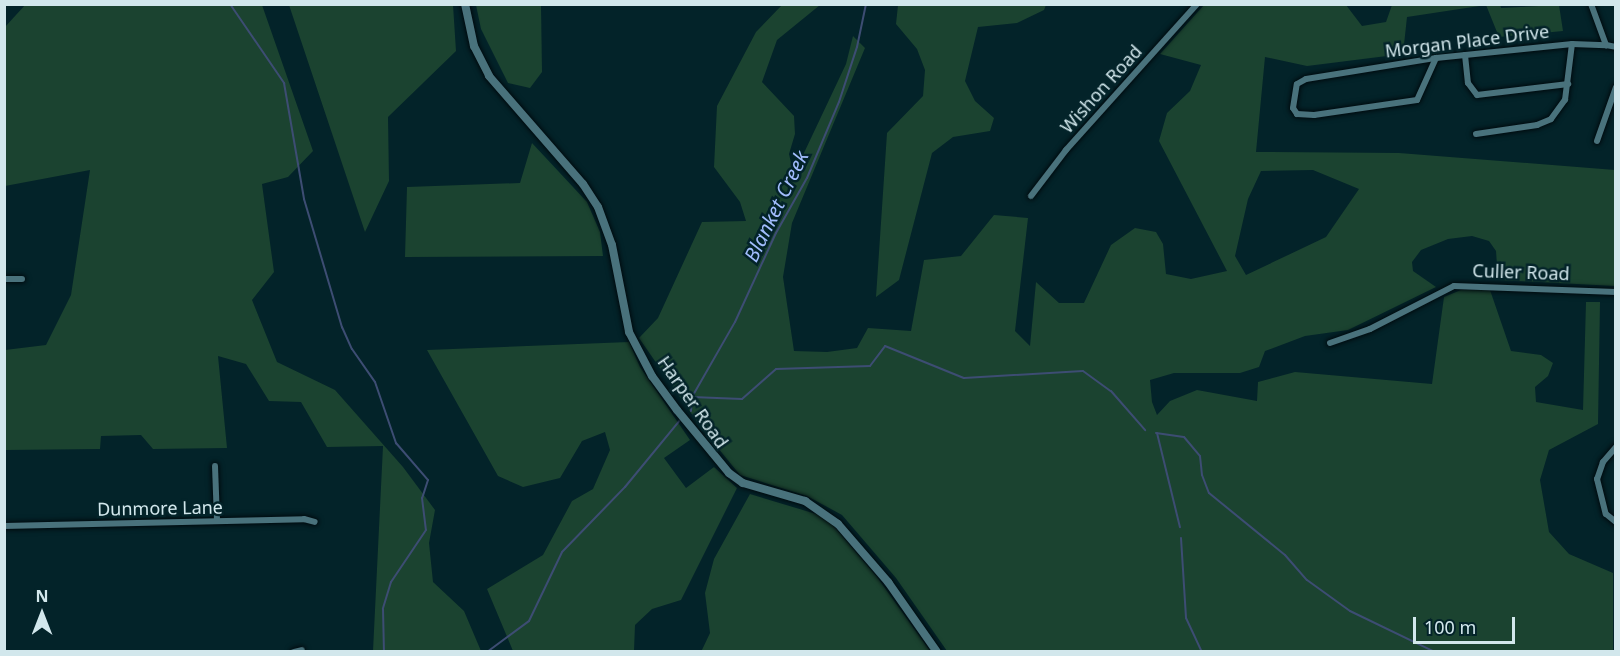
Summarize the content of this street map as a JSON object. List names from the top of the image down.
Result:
{
  "streets": {
    "street": [
      "Morgan Place Drive",
      "Wishon Road",
      "Culler Road",
      "Harper Road",
      "Dunmore Lane"
    ]
  },
  "water": ["Blanket Creek"],
  "scale_bar": "100 m",
  "north": "top"
}
